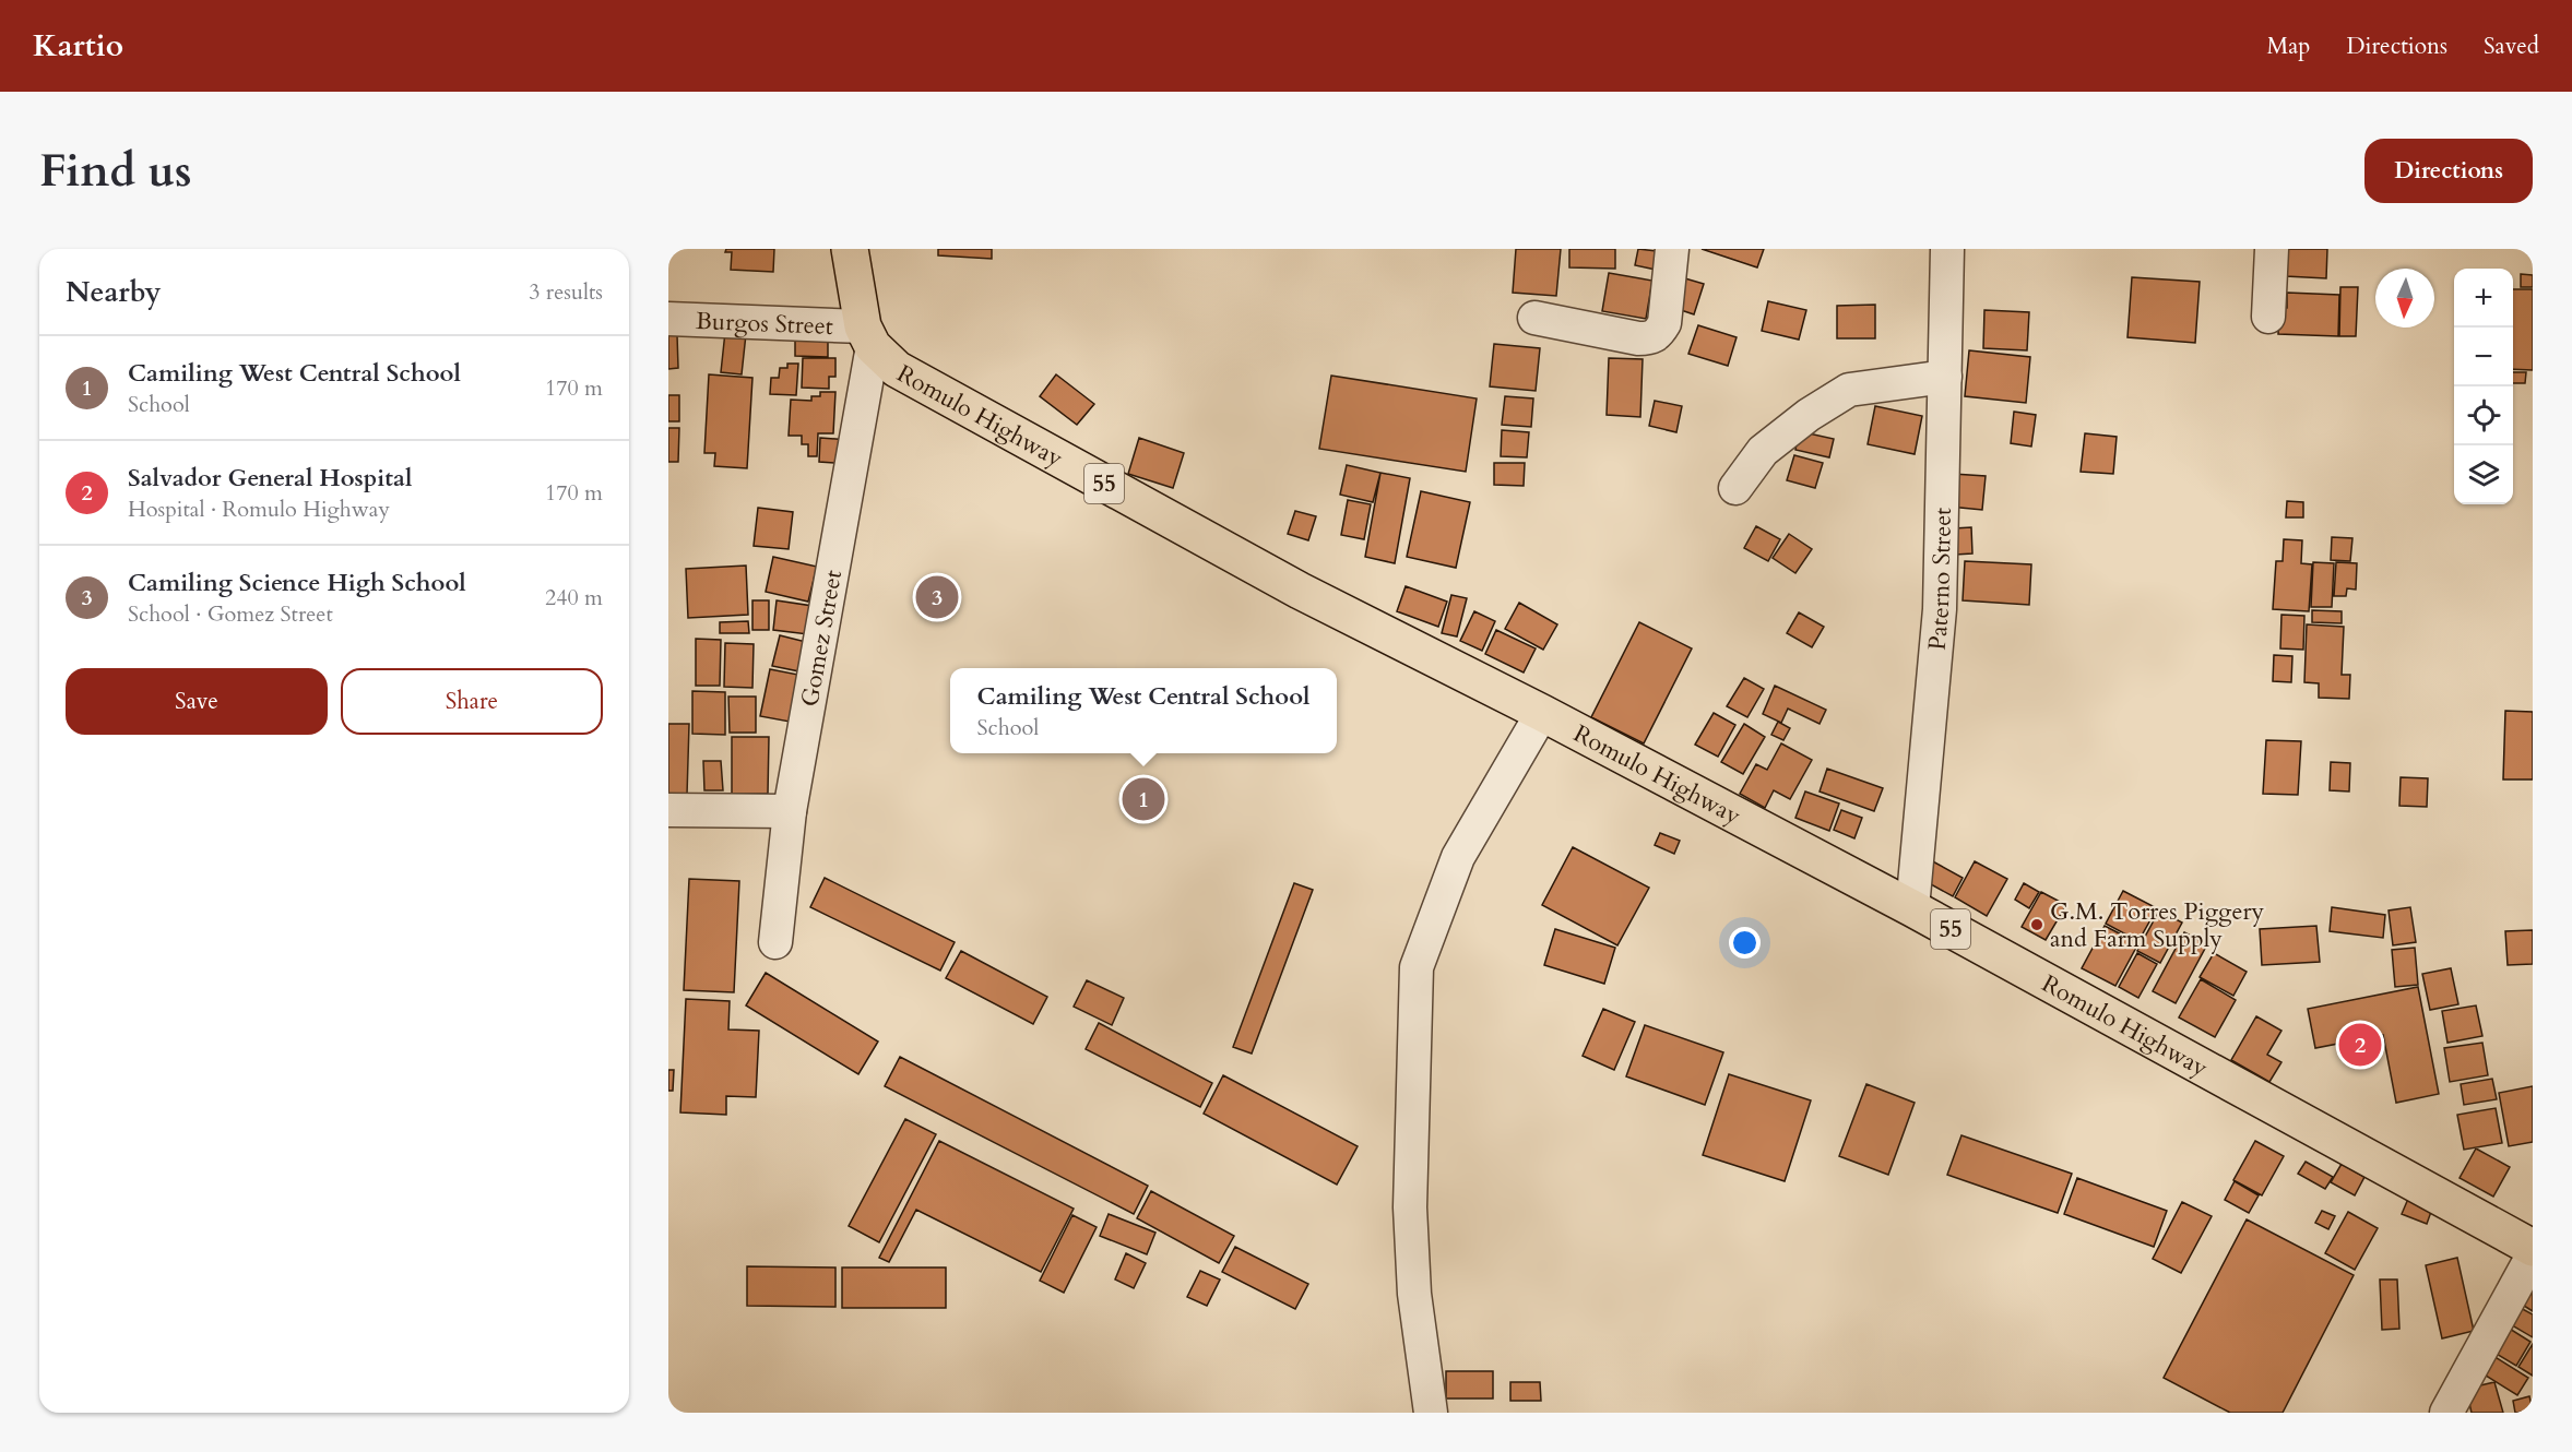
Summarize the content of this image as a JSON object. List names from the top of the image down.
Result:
{
  "streets": {
    "highway": ["Romulo Highway", "55"],
    "street": ["Burgos Street", "Paterno Street", "Gomez Street"]
  },
  "crossings": [
    ["Burgos Street", "Romulo Highway"],
    ["Burgos Street", "Gomez Street"],
    ["Romulo Highway", "Paterno Street"],
    ["Romulo Highway", "Gomez Street"]
  ],
  "places": ["G.M. Torres Piggery and Farm Supply"],
  "north": "bottom",
  "page": {
    "header": "Kartio",
    "nav": ["Map", "Directions", "Saved"],
    "buttons": [
      "Directions",
      ["Save", "Share"]
    ],
    "title": "Find us",
    "heading": ["Nearby", "3 results"],
    "map_buttons": ["+", "−"],
    "list": [
      {
        "mark": "1",
        "name": "Camiling West Central School",
        "note": "School",
        "value": "170 m"
      },
      {
        "mark": "2",
        "name": "Salvador General Hospital",
        "note": "Hospital · Romulo Highway",
        "value": "170 m"
      },
      {
        "mark": "3",
        "name": "Camiling Science High School",
        "note": "School · Gomez Street",
        "value": "240 m"
      }
    ],
    "pins": ["3", "1", "2"],
    "popup": ["Camiling West Central School", "School"]
  }
}
